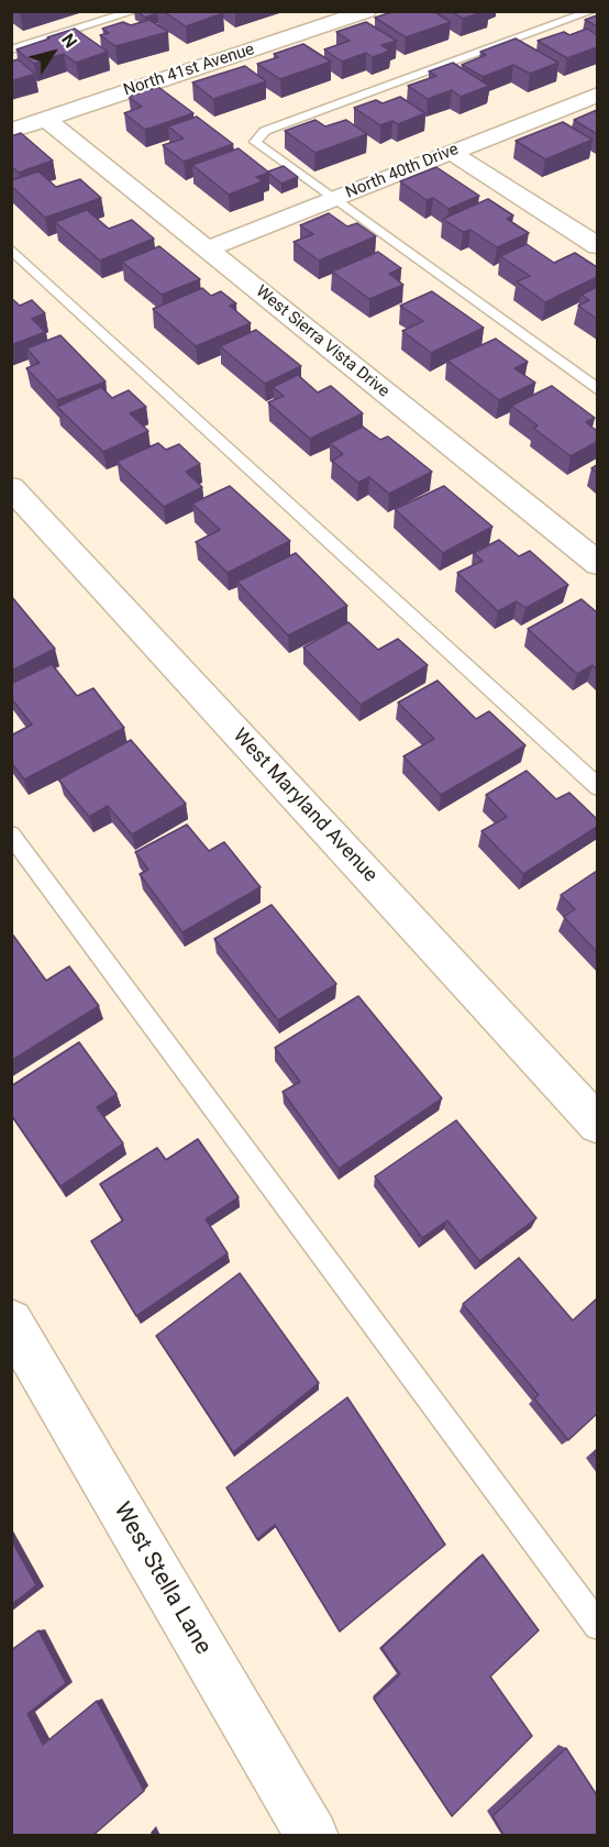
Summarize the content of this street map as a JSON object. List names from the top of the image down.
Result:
{
  "streets": {
    "street": [
      "North 41st Avenue",
      "North 40th Drive",
      "West Sierra Vista Drive",
      "West Maryland Avenue",
      "West Stella Lane"
    ]
  },
  "crossings": [
    ["North 41st Avenue", "West Sierra Vista Drive"],
    ["North 40th Drive", "West Sierra Vista Drive"]
  ],
  "north": "top right"
}
